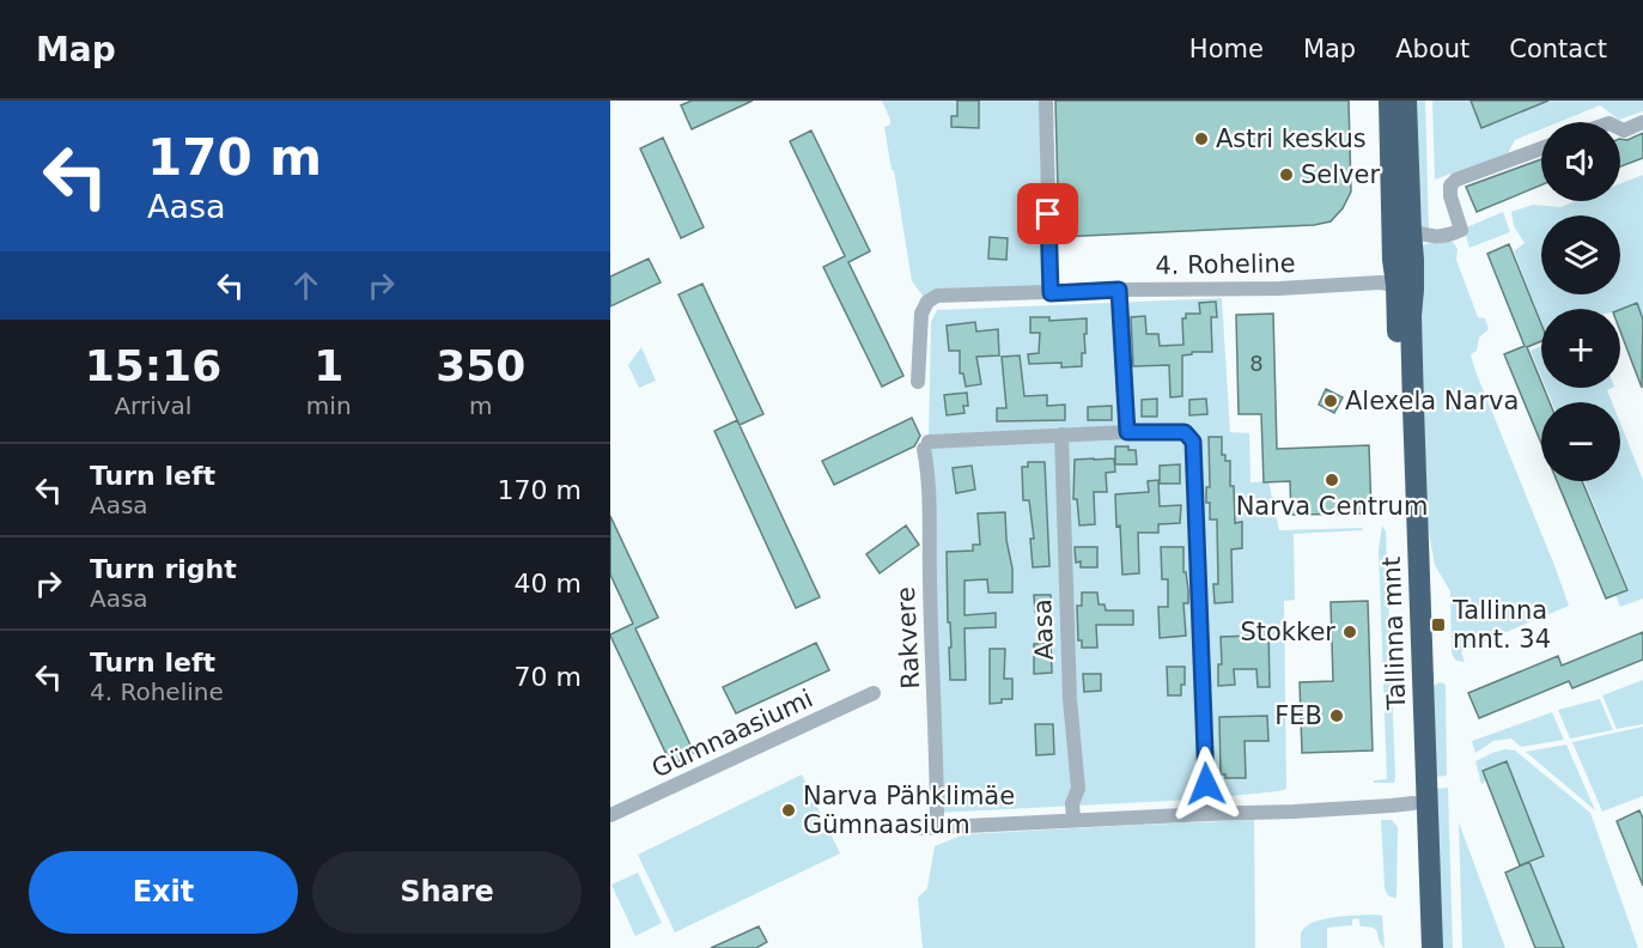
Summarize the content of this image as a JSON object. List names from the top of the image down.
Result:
{
  "streets": {
    "highway": ["Tallinna mnt"],
    "street": [
      "4. Roheline",
      "Aasa",
      "Rakvere",
      "Gümnaasiumi"
    ]
  },
  "crossings": [
    ["4. Roheline", "Tallinna mnt"],
    ["Aasa", "Rakvere"]
  ],
  "places": {
    "other": [
      "Astri keskus",
      "Selver",
      "Alexela Narva",
      "Narva Centrum",
      "Stokker",
      "FEB",
      "Narva Pähklimäe Gümnaasium"
    ],
    "transit": ["Tallinna mnt. 34"]
  },
  "house_numbers": ["8"],
  "page": {
    "header": "Map",
    "nav": [
      "Home",
      "Map",
      "About",
      "Contact"
    ],
    "turn": ["170 m", "Aasa"],
    "map_buttons": ["+", "−"],
    "eta": [
      "15:16",
      "Arrival",
      "1",
      "min",
      "350",
      "m"
    ],
    "list": [
      {
        "name": "Turn left",
        "note": "Aasa",
        "value": "170 m"
      },
      {
        "name": "Turn right",
        "note": "Aasa",
        "value": "40 m"
      },
      {
        "name": "Turn left",
        "note": "4. Roheline",
        "value": "70 m"
      }
    ],
    "buttons": ["Exit", "Share"]
  }
}
